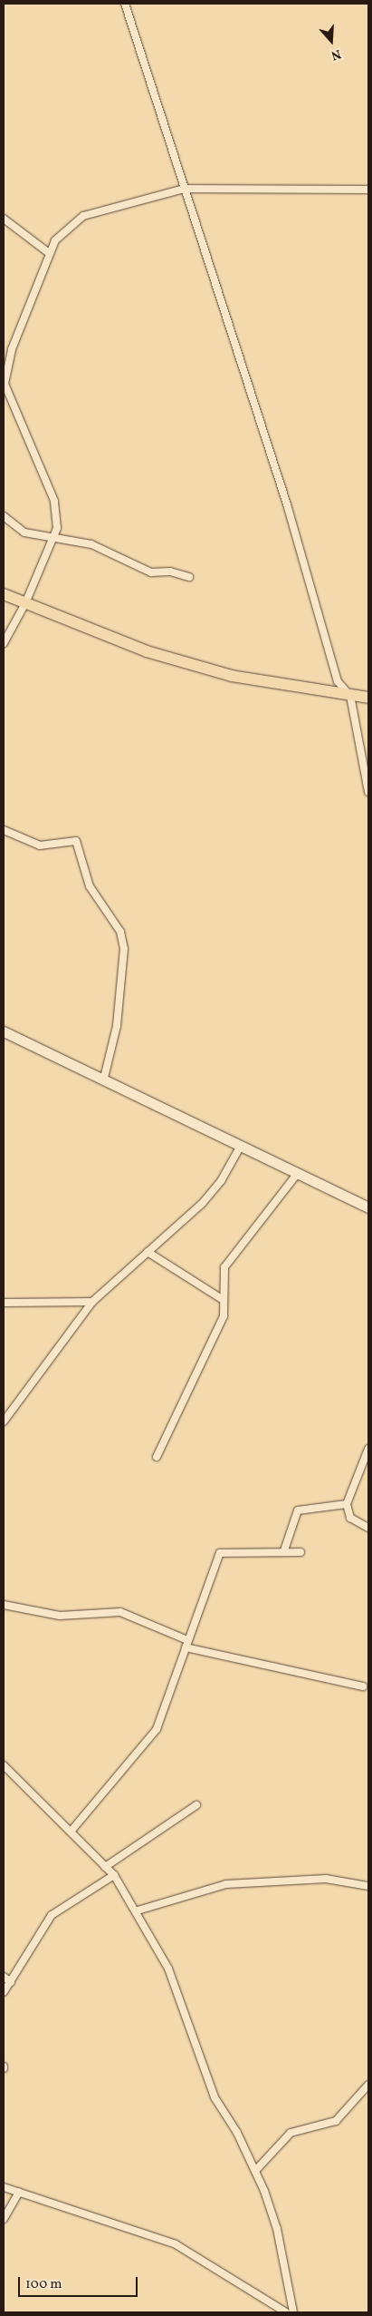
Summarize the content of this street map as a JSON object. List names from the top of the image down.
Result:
{
  "scale_bar": "100 m",
  "north": "bottom"
}
